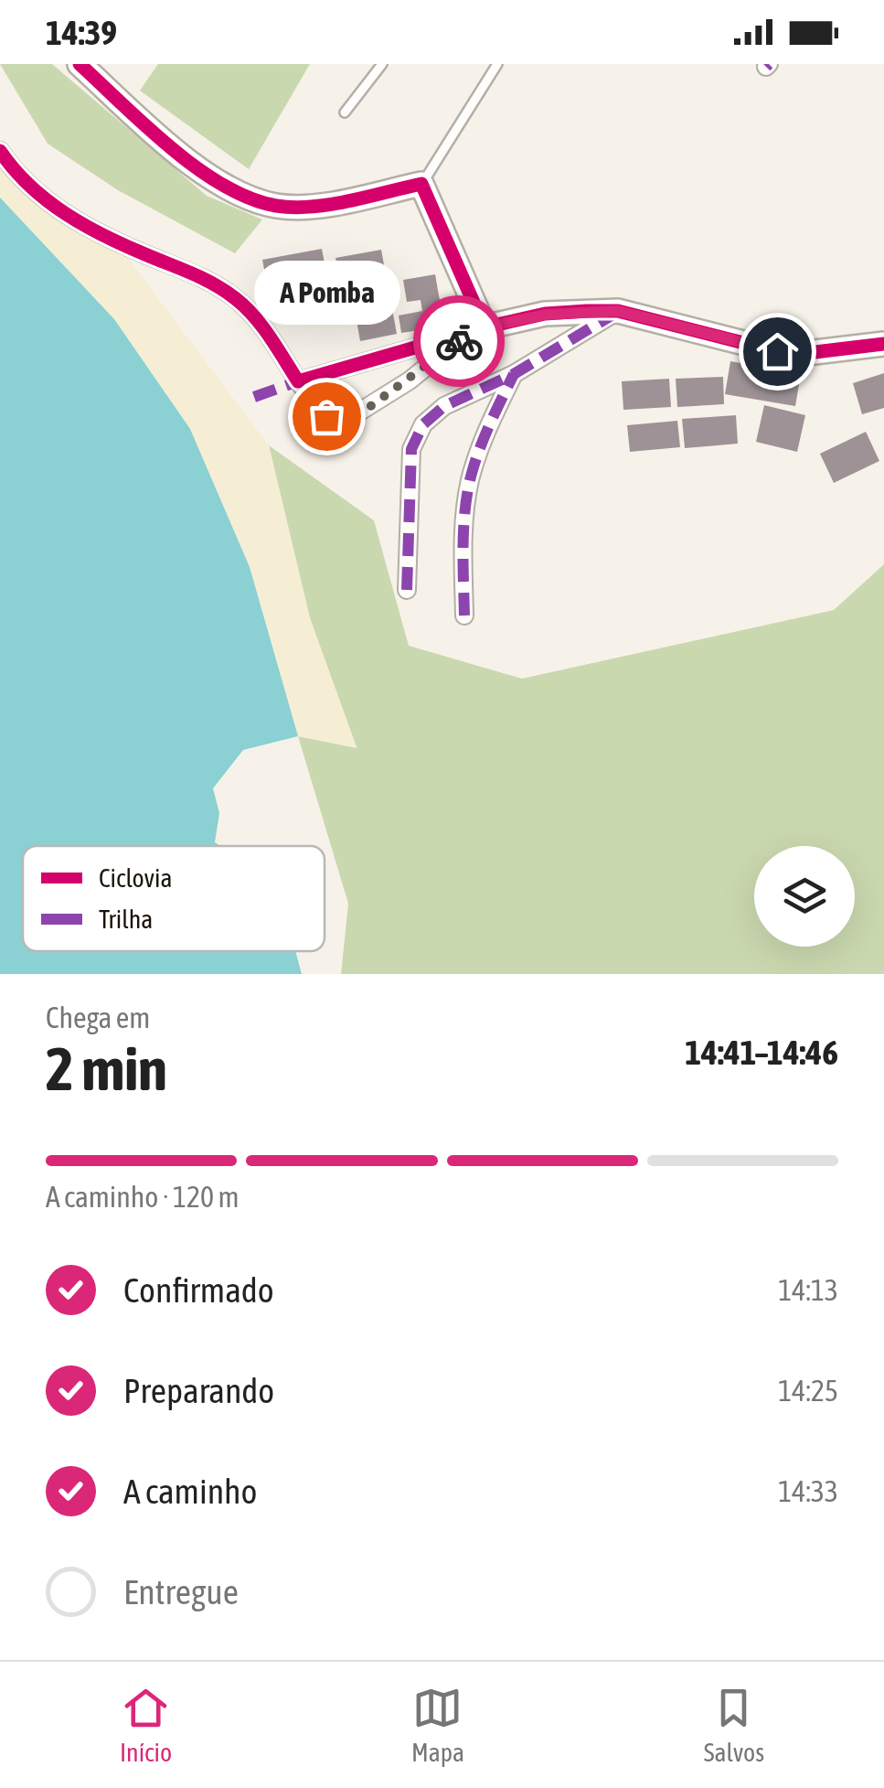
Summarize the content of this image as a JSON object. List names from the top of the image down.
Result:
{
  "places": ["A Pomba"],
  "legend": ["Ciclovia", "Trilha"],
  "page": {
    "status": "14:39",
    "bubble": "A Pomba",
    "heading": ["2 min", "Chega em", "14:41–14:46"],
    "bar": "A caminho · 120 m",
    "list": [
      ["Confirmado", "14:13"],
      ["Preparando", "14:25"],
      ["A caminho", "14:33"],
      "Entregue"
    ],
    "tabs": ["Início", "Mapa", "Salvos"]
  }
}
